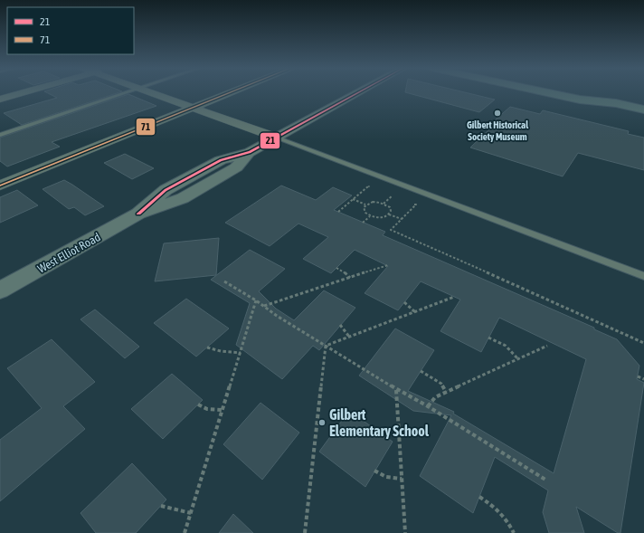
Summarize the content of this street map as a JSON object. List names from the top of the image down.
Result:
{
  "streets": {
    "main road": ["West Elliot Road"]
  },
  "places": ["Gilbert Historical Society Museum", "Gilbert Elementary School"],
  "lines": ["transit line 21", "transit line 71"],
  "legend": ["21", "71"]
}
